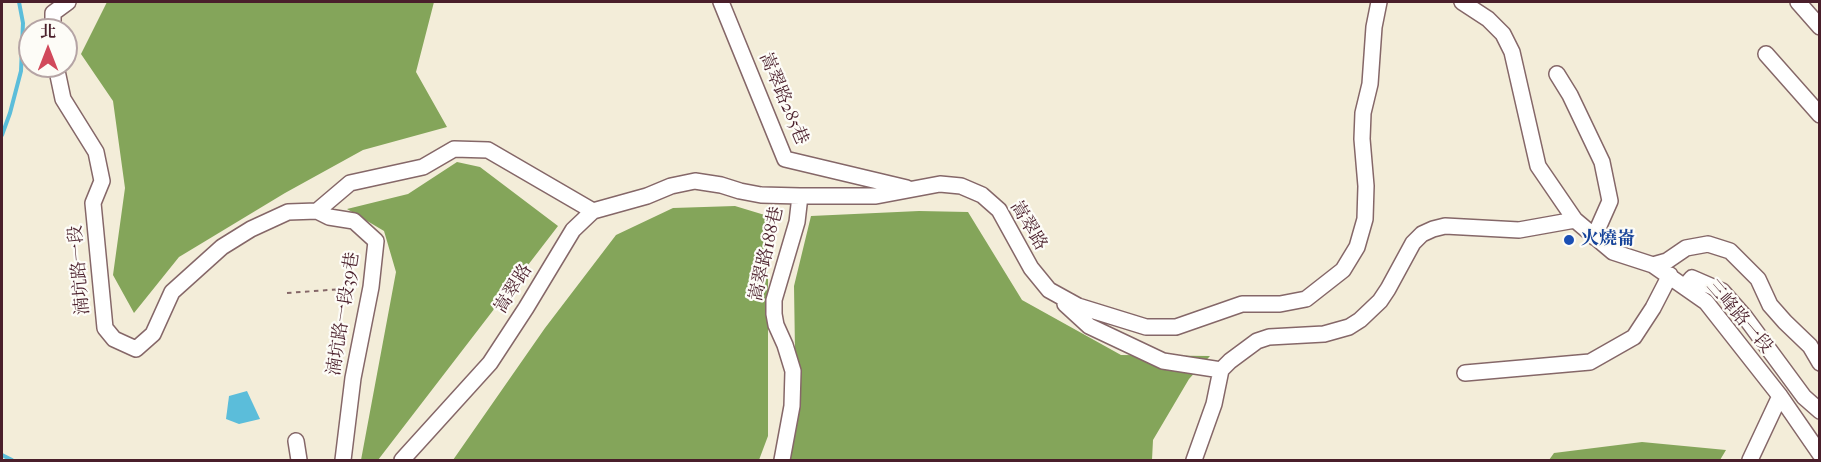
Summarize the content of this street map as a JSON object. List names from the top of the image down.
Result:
{
  "streets": {
    "street": [
      "嵩翠路285巷",
      "嵩翠路",
      "嵩翠路188巷",
      "湳坑路一段",
      "湳坑路一段39巷",
      "三峰路一段"
    ]
  },
  "crossings": [
    ["嵩翠路285巷", "嵩翠路"],
    ["嵩翠路", "嵩翠路188巷"],
    ["湳坑路一段", "湳坑路一段39巷"]
  ],
  "places": ["火燒崙"],
  "north": "top"
}
